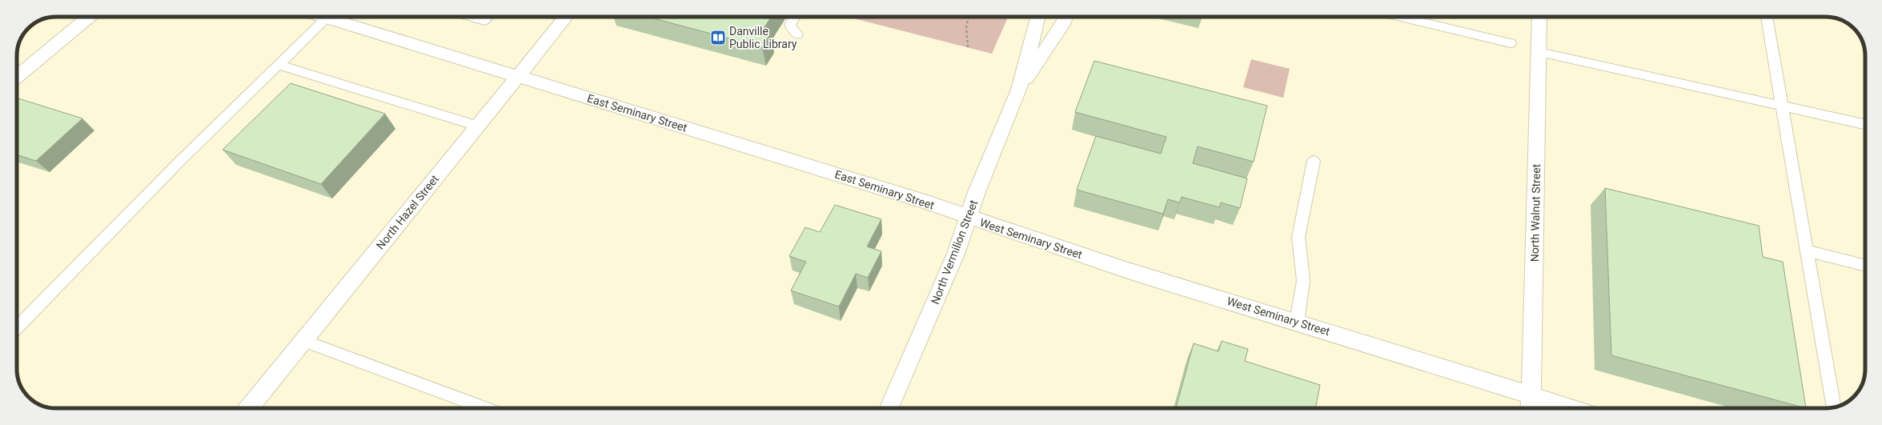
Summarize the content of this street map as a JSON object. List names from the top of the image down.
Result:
{
  "streets": {
    "street": [
      "East Seminary Street",
      "North Hazel Street",
      "North Walnut Street",
      "West Seminary Street",
      "North Vermilion Street"
    ]
  },
  "crossings": [
    ["East Seminary Street", "North Hazel Street"],
    ["East Seminary Street", "West Seminary Street"],
    ["East Seminary Street", "North Vermilion Street"],
    ["North Walnut Street", "West Seminary Street"],
    ["West Seminary Street", "North Vermilion Street"]
  ],
  "places": {
    "library": ["Danville Public Library"]
  }
}
